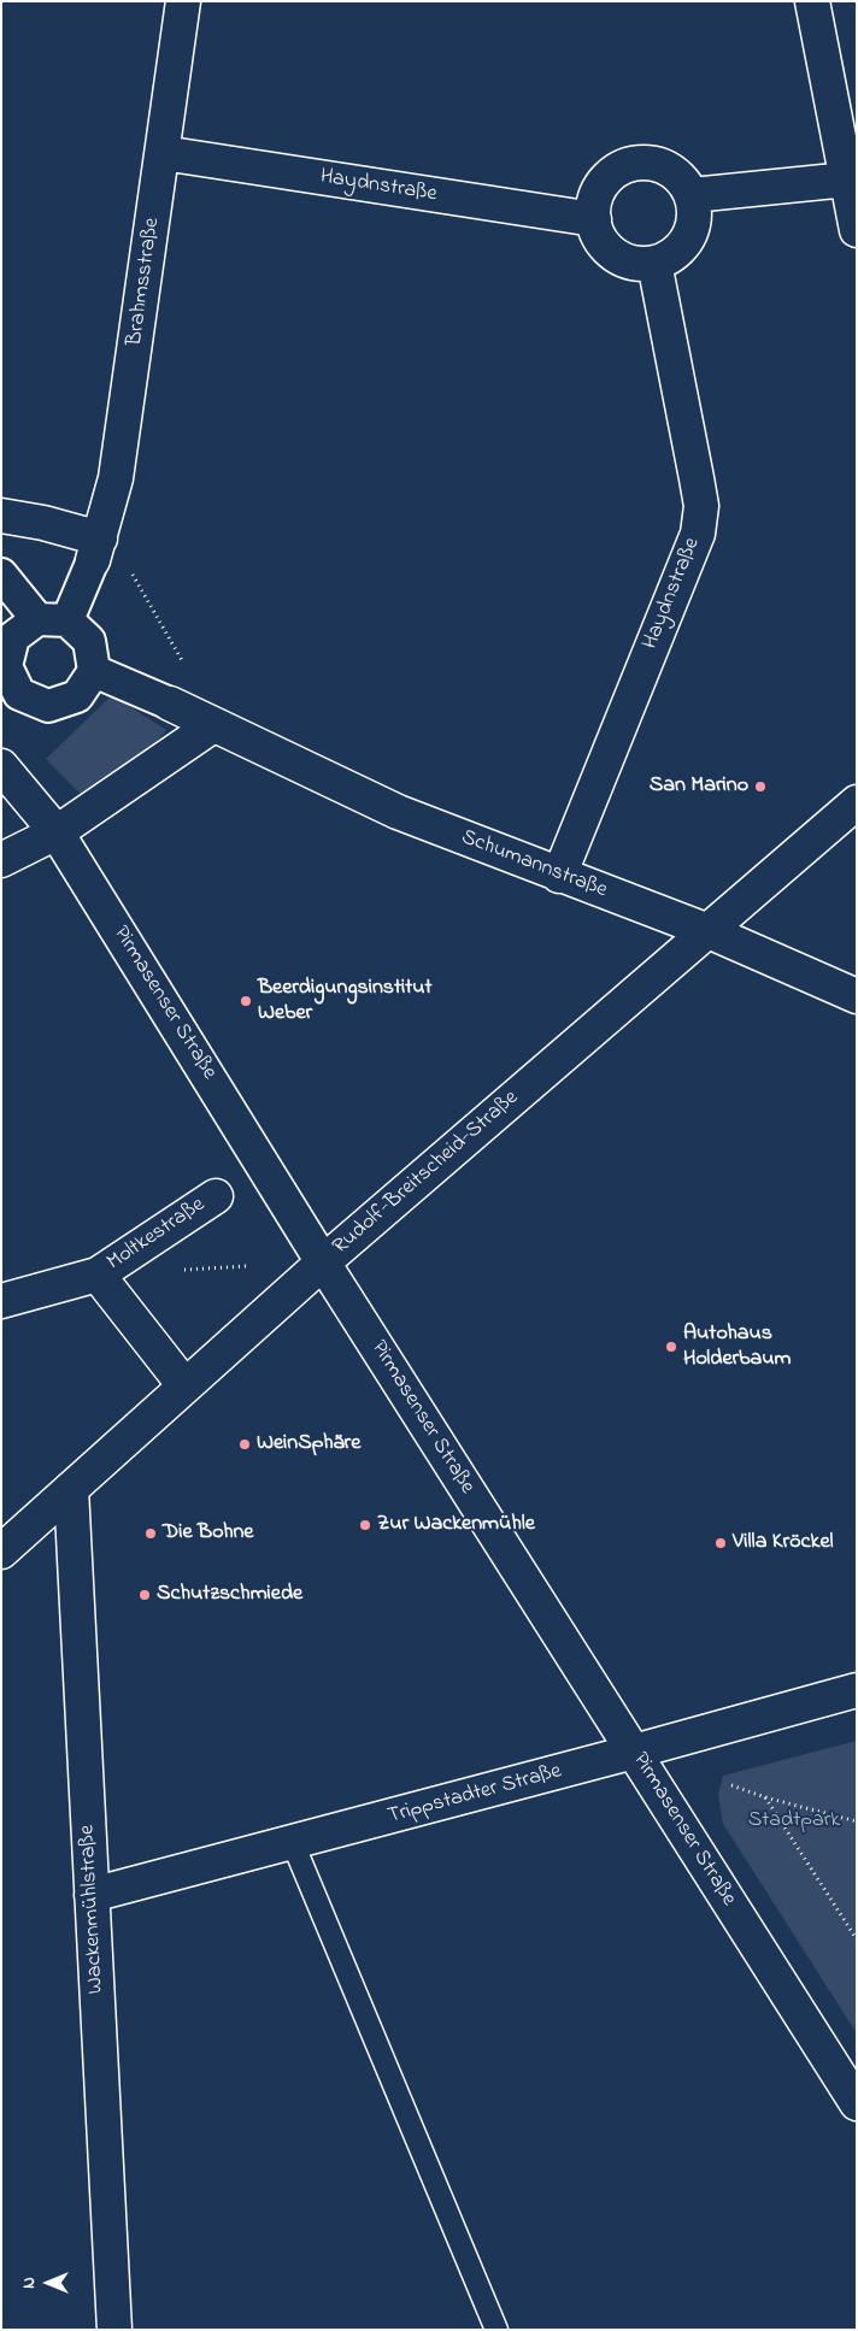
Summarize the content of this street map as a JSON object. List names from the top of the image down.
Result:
{
  "streets": {
    "street": [
      "Haydnstraße",
      "Brahmsstraße",
      "Schumannstraße",
      "Pirmasenser Straße",
      "Rudolf-Breitscheid-Straße",
      "Moltkestraße",
      "Trippstadter Straße",
      "Wackenmühlstraße"
    ]
  },
  "crossings": [
    ["Haydnstraße", "Brahmsstraße"],
    ["Haydnstraße", "Schumannstraße"],
    ["Schumannstraße", "Rudolf-Breitscheid-Straße"],
    ["Pirmasenser Straße", "Rudolf-Breitscheid-Straße"],
    ["Pirmasenser Straße", "Trippstadter Straße"],
    ["Rudolf-Breitscheid-Straße", "Moltkestraße"],
    ["Rudolf-Breitscheid-Straße", "Wackenmühlstraße"],
    ["Trippstadter Straße", "Wackenmühlstraße"]
  ],
  "parks": ["Stadtpark"],
  "places": [
    "San Marino",
    "Beerdigungsinstitut Weber",
    "Autohaus Holderbaum",
    "WeinSphäre",
    "Zur Wackenmühle",
    "Die Bohne",
    "Villa Kröckel",
    "Schutzschmiede"
  ],
  "north": "left"
}
